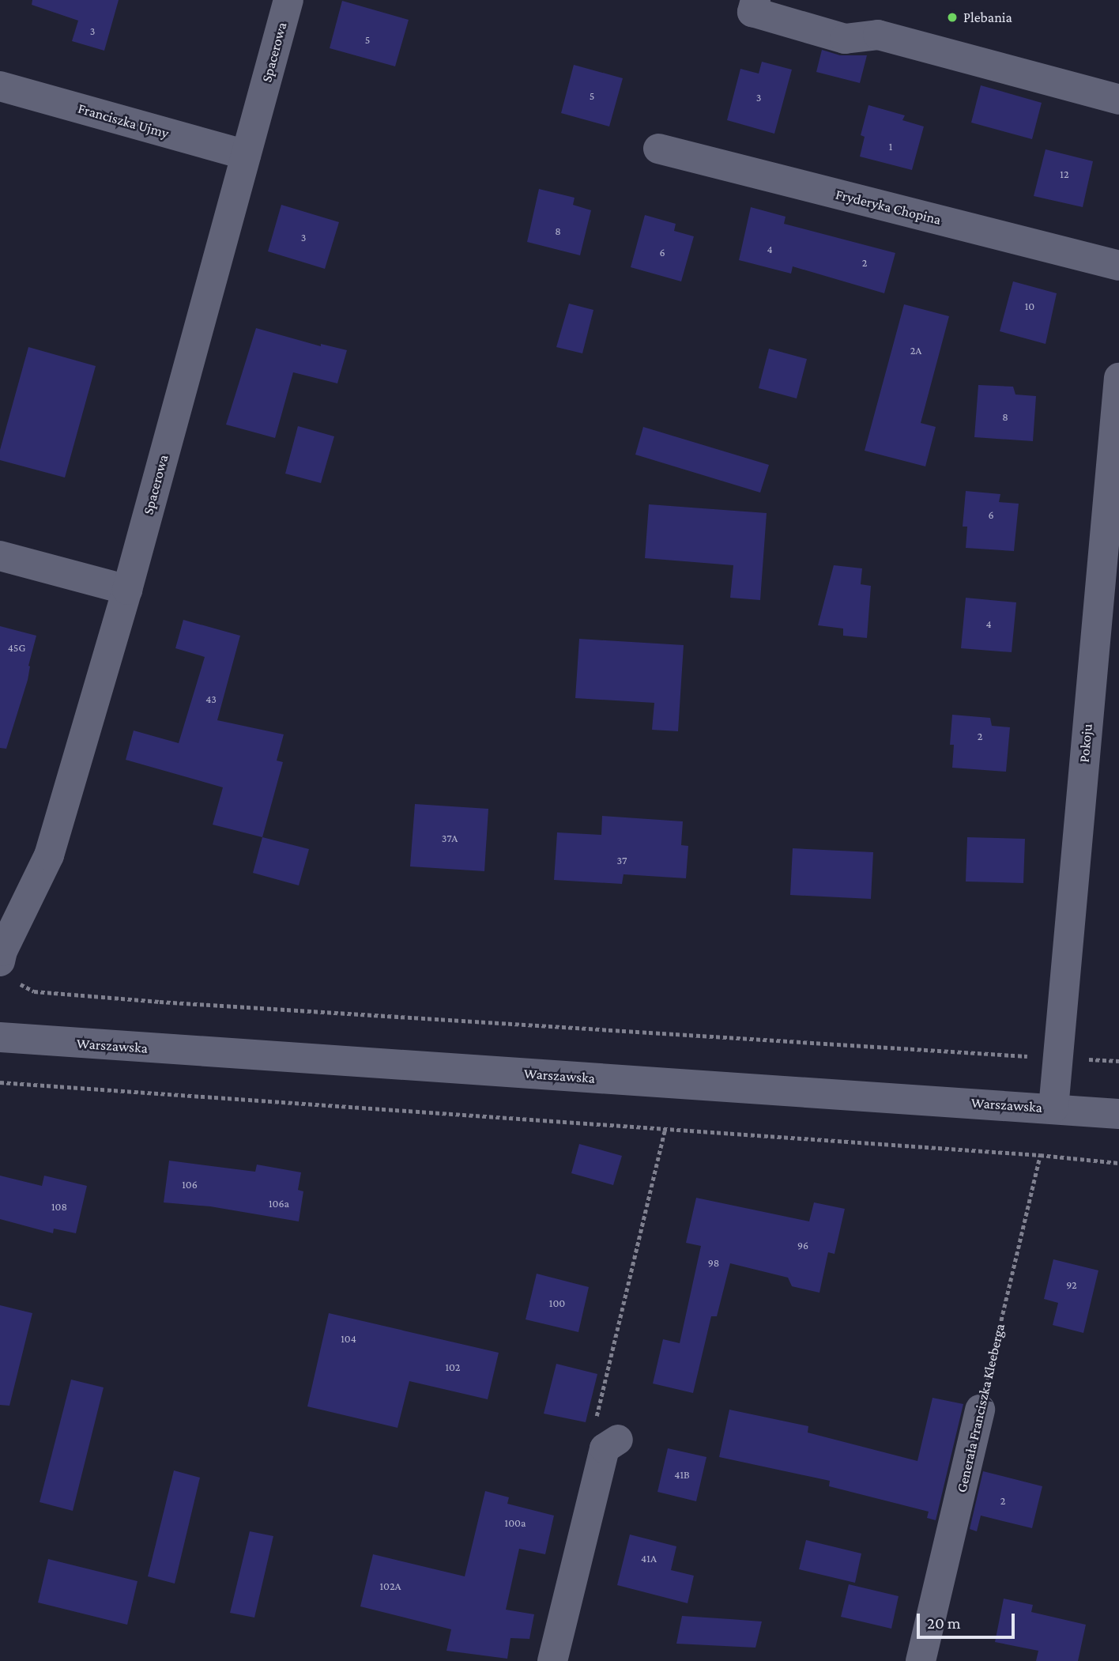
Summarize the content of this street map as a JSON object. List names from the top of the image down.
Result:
{
  "streets": {
    "street": [
      "Spacerowa",
      "Franciszka Ujmy",
      "Fryderyka Chopina",
      "Pokoju",
      "Warszawska",
      "Generała Franciszka Kleeberga"
    ]
  },
  "crossings": [
    ["Spacerowa", "Franciszka Ujmy"],
    ["Pokoju", "Warszawska"]
  ],
  "places": ["Plebania"],
  "house_numbers": [
    "3",
    "5",
    "5",
    "3",
    "1",
    "12",
    "8",
    "3",
    "4",
    "6",
    "2",
    "10",
    "2A",
    "8",
    "6",
    "4",
    "45G",
    "43",
    "2",
    "37A",
    "37",
    "106",
    "106a",
    "108",
    "96",
    "98",
    "92",
    "100",
    "104",
    "102",
    "41B",
    "2",
    "100a",
    "41A",
    "102A"
  ],
  "scale_bar": "20 m"
}
